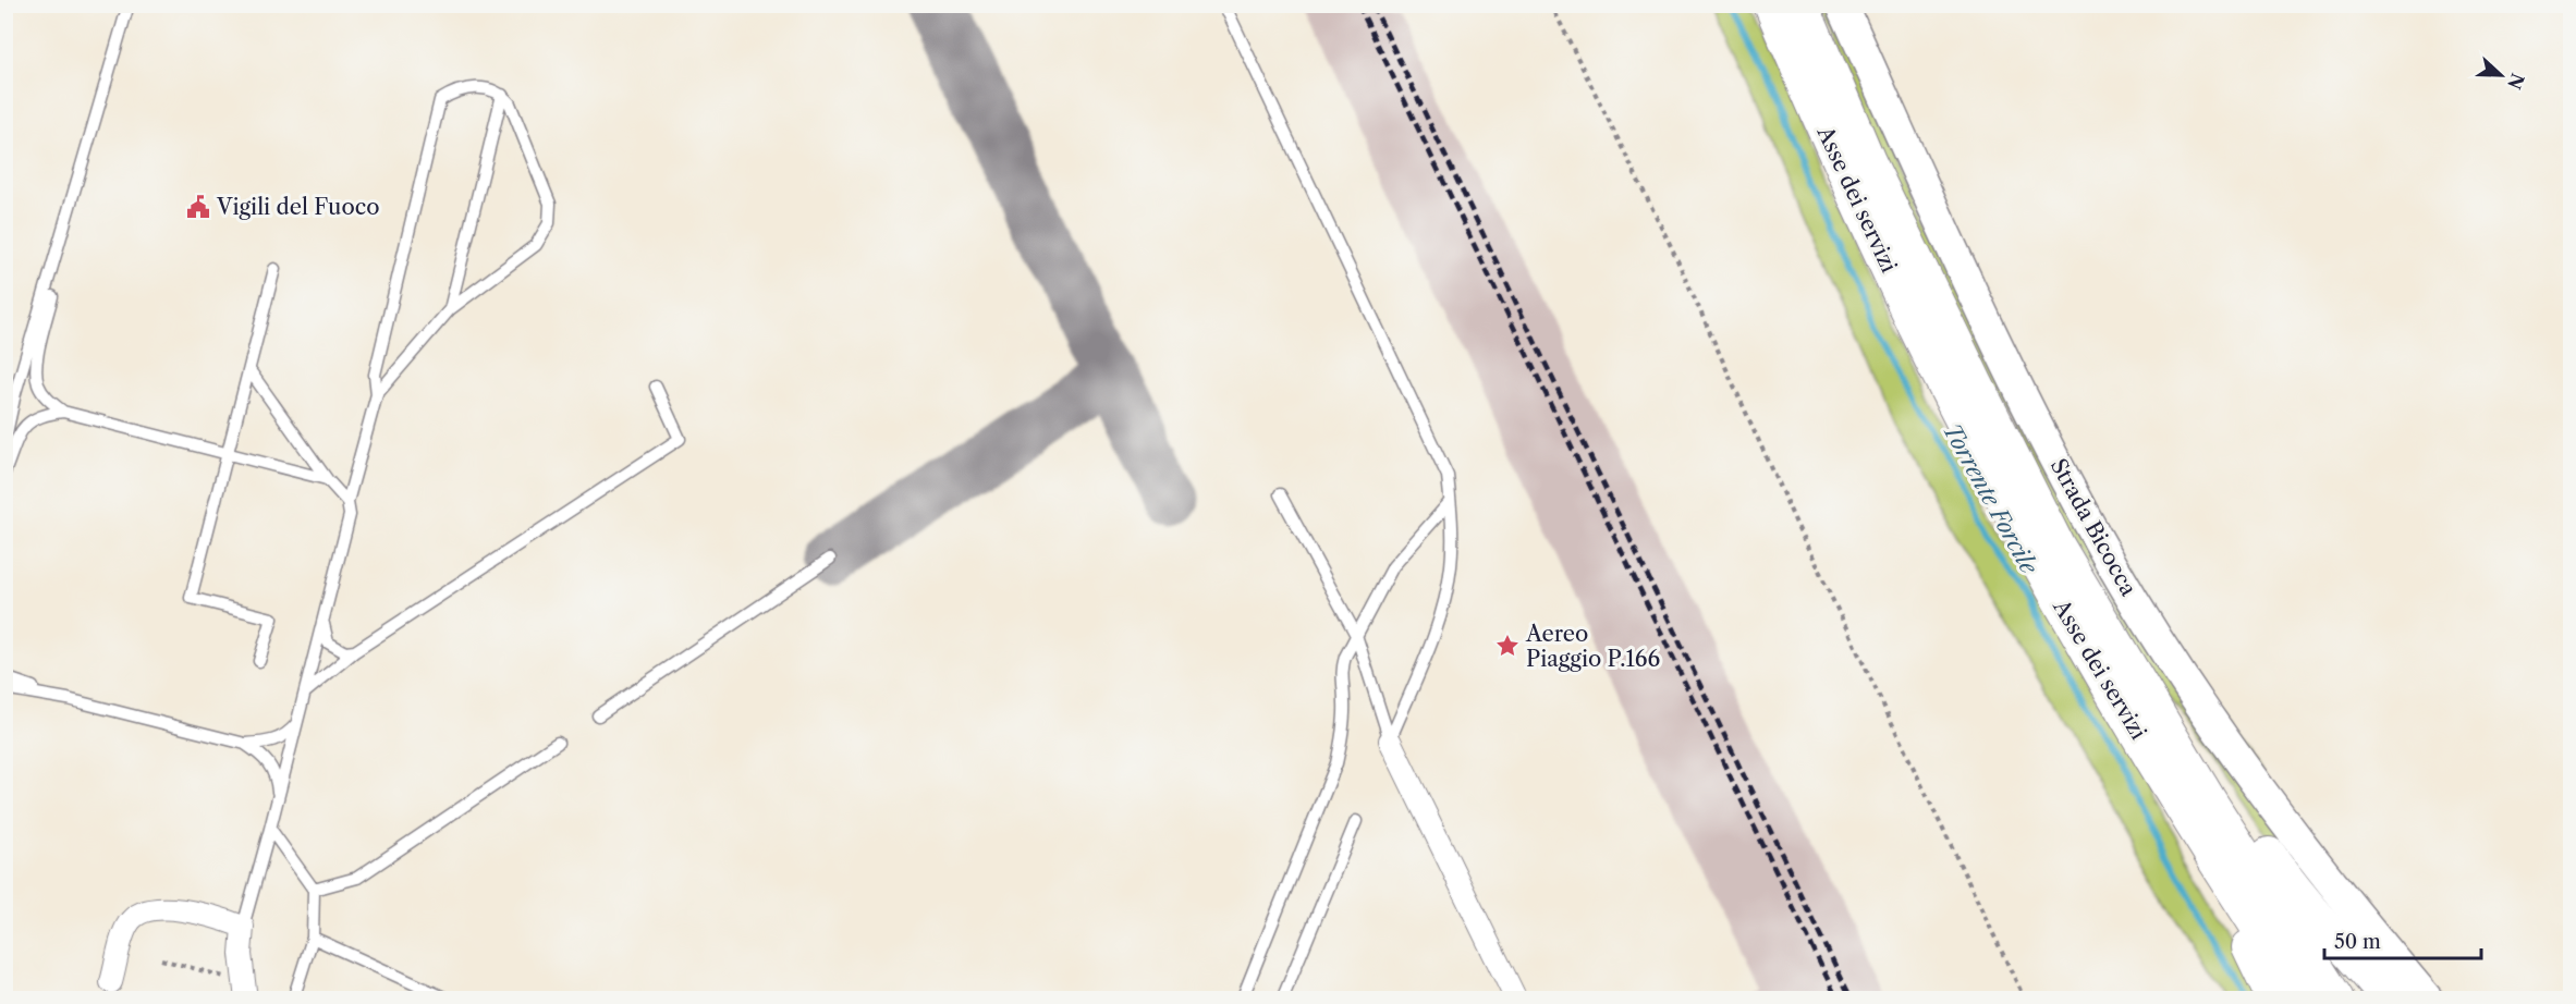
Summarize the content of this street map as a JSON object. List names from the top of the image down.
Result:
{
  "streets": {
    "main road": ["Asse dei servizi", "Strada Bicocca"]
  },
  "water": ["Torrente Forcile"],
  "places": {
    "public building": ["Vigili del Fuoco"],
    "place": ["Aereo Piaggio P.166"]
  },
  "scale_bar": "50 m",
  "north": "right"
}
